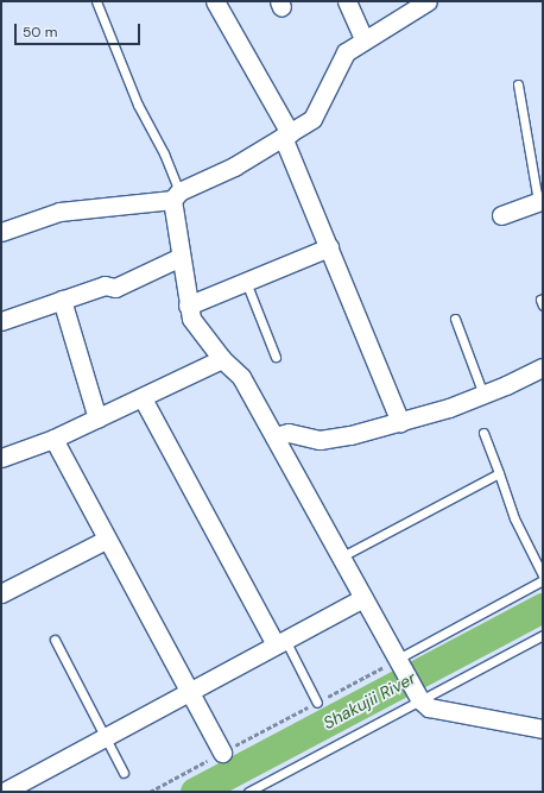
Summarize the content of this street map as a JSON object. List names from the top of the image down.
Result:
{
  "water": ["Shakujii River"],
  "scale_bar": "50 m"
}
